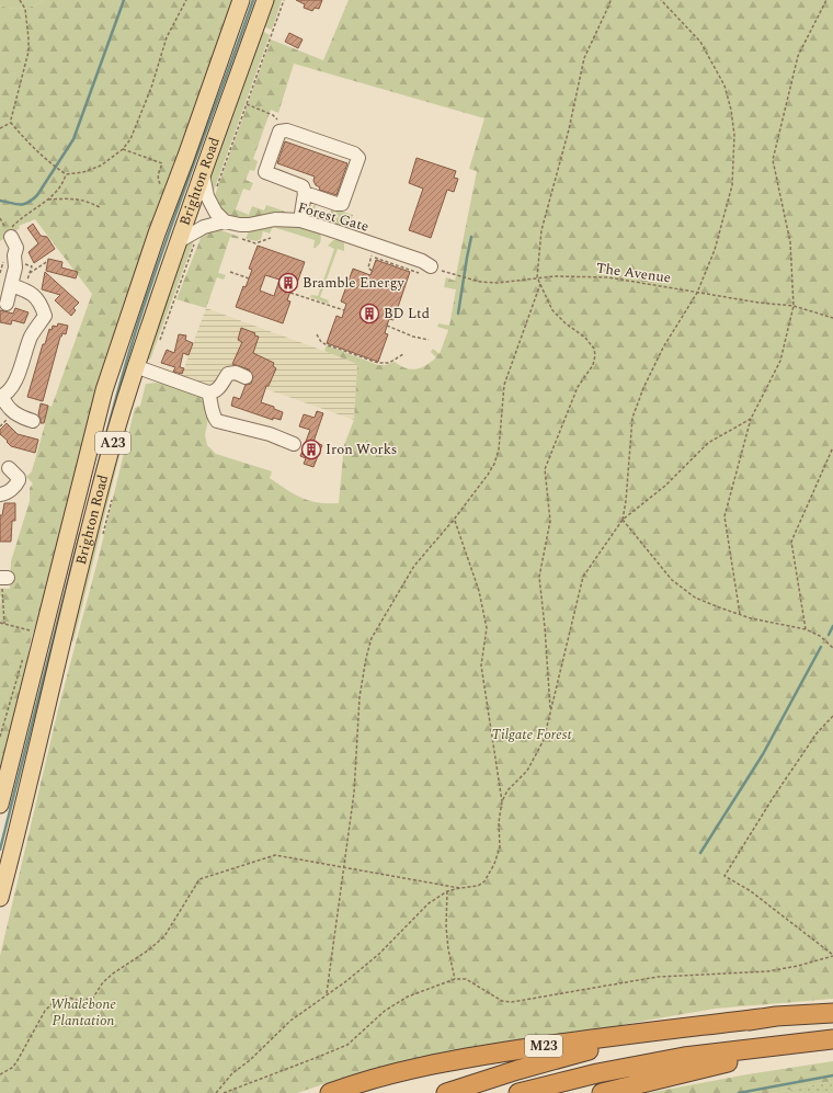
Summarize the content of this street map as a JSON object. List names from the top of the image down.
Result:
{
  "streets": {
    "highway": ["M23"],
    "main road": ["Brighton Road", "A23"],
    "street": ["Forest Gate"],
    "path": ["The Avenue"]
  },
  "crossings": [
    ["Forest Gate", "The Avenue"]
  ],
  "parks": ["Tilgate Forest", "Whalebone Plantation"],
  "places": {
    "building": ["Bramble Energy", "BD Ltd", "Iron Works"]
  }
}
